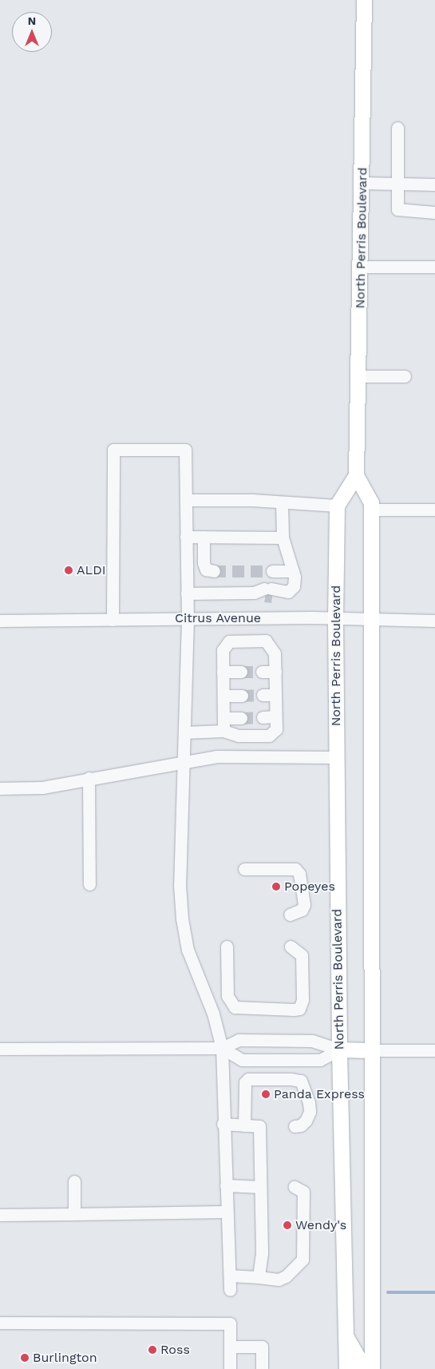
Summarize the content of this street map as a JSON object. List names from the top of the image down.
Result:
{
  "streets": {
    "main road": ["North Perris Boulevard"],
    "street": ["Citrus Avenue"]
  },
  "crossings": [
    ["North Perris Boulevard", "Citrus Avenue"]
  ],
  "places": [
    "ALDI",
    "Popeyes",
    "Panda Express",
    "Wendy's",
    "Ross",
    "Burlington"
  ],
  "north": "top"
}
